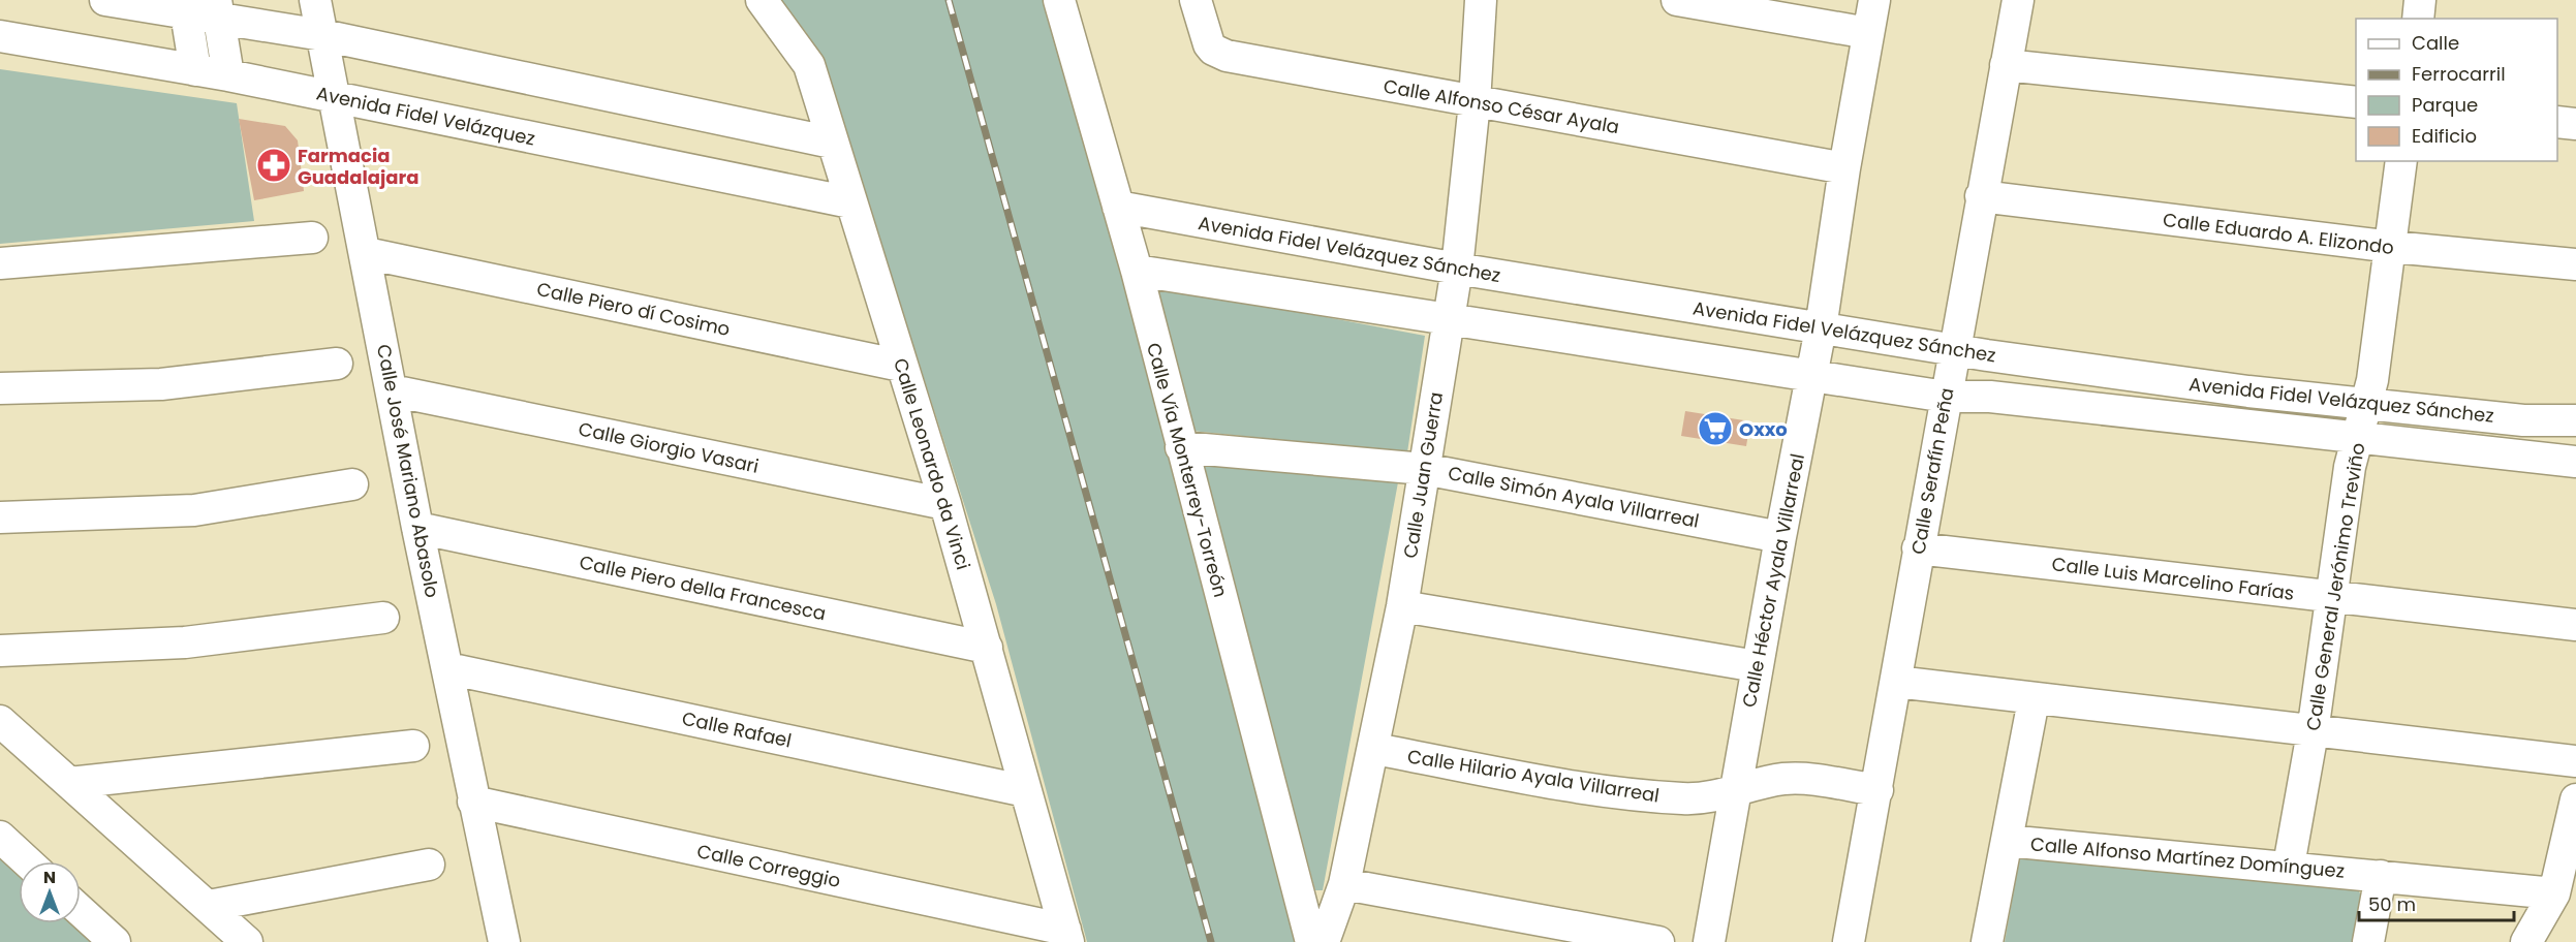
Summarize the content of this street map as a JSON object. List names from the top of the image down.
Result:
{
  "streets": {
    "street": [
      "Calle Alfonso César Ayala",
      "Avenida Fidel Velázquez",
      "Calle Eduardo A. Elizondo",
      "Avenida Fidel Velázquez Sánchez",
      "Calle Piero dí Cosimo",
      "Calle Giorgio Vasari",
      "Calle Leonardo da Vinci",
      "Calle Vía Monterrey-Torreón",
      "Calle José Mariano Abasolo",
      "Calle Serafín Peña",
      "Calle Juan Guerra",
      "Calle Simón Ayala Villarreal",
      "Calle Luis Marcelino Farías",
      "Calle Héctor Ayala Villarreal",
      "Calle General Jerónimo Treviño",
      "Calle Piero della Francesca",
      "Calle Rafael",
      "Calle Hilario Ayala Villarreal",
      "Calle Alfonso Martínez Domínguez",
      "Calle Correggio"
    ]
  },
  "crossings": [
    ["Calle Alfonso César Ayala", "Calle Juan Guerra"],
    ["Calle Alfonso César Ayala", "Calle Héctor Ayala Villarreal"],
    ["Avenida Fidel Velázquez", "Calle Leonardo da Vinci"],
    ["Avenida Fidel Velázquez", "Calle José Mariano Abasolo"],
    ["Calle Eduardo A. Elizondo", "Calle Serafín Peña"],
    ["Calle Eduardo A. Elizondo", "Calle General Jerónimo Treviño"],
    ["Avenida Fidel Velázquez Sánchez", "Calle Vía Monterrey-Torreón"],
    ["Avenida Fidel Velázquez Sánchez", "Calle Serafín Peña"],
    ["Avenida Fidel Velázquez Sánchez", "Calle Juan Guerra"],
    ["Avenida Fidel Velázquez Sánchez", "Calle Héctor Ayala Villarreal"],
    ["Avenida Fidel Velázquez Sánchez", "Calle General Jerónimo Treviño"],
    ["Calle Piero dí Cosimo", "Calle Leonardo da Vinci"],
    ["Calle Piero dí Cosimo", "Calle José Mariano Abasolo"],
    ["Calle Giorgio Vasari", "Calle Leonardo da Vinci"],
    ["Calle Giorgio Vasari", "Calle José Mariano Abasolo"],
    ["Calle Leonardo da Vinci", "Calle Piero della Francesca"],
    ["Calle Leonardo da Vinci", "Calle Rafael"],
    ["Calle Leonardo da Vinci", "Calle Correggio"],
    ["Calle Vía Monterrey-Torreón", "Calle Simón Ayala Villarreal"],
    ["Calle José Mariano Abasolo", "Calle Piero della Francesca"],
    ["Calle José Mariano Abasolo", "Calle Rafael"],
    ["Calle José Mariano Abasolo", "Calle Correggio"],
    ["Calle Serafín Peña", "Calle Luis Marcelino Farías"],
    ["Calle Serafín Peña", "Calle Hilario Ayala Villarreal"],
    ["Calle Juan Guerra", "Calle Simón Ayala Villarreal"],
    ["Calle Juan Guerra", "Calle Hilario Ayala Villarreal"],
    ["Calle Simón Ayala Villarreal", "Calle Héctor Ayala Villarreal"],
    ["Calle Luis Marcelino Farías", "Calle General Jerónimo Treviño"],
    ["Calle Héctor Ayala Villarreal", "Calle Hilario Ayala Villarreal"],
    ["Calle General Jerónimo Treviño", "Calle Alfonso Martínez Domínguez"]
  ],
  "places": {
    "pharmacy": ["Farmacia Guadalajara"],
    "supermarket": ["Oxxo"]
  },
  "legend": [
    "Calle",
    "Ferrocarril",
    "Parque",
    "Edificio"
  ],
  "scale_bar": "50 m",
  "north": "top"
}
